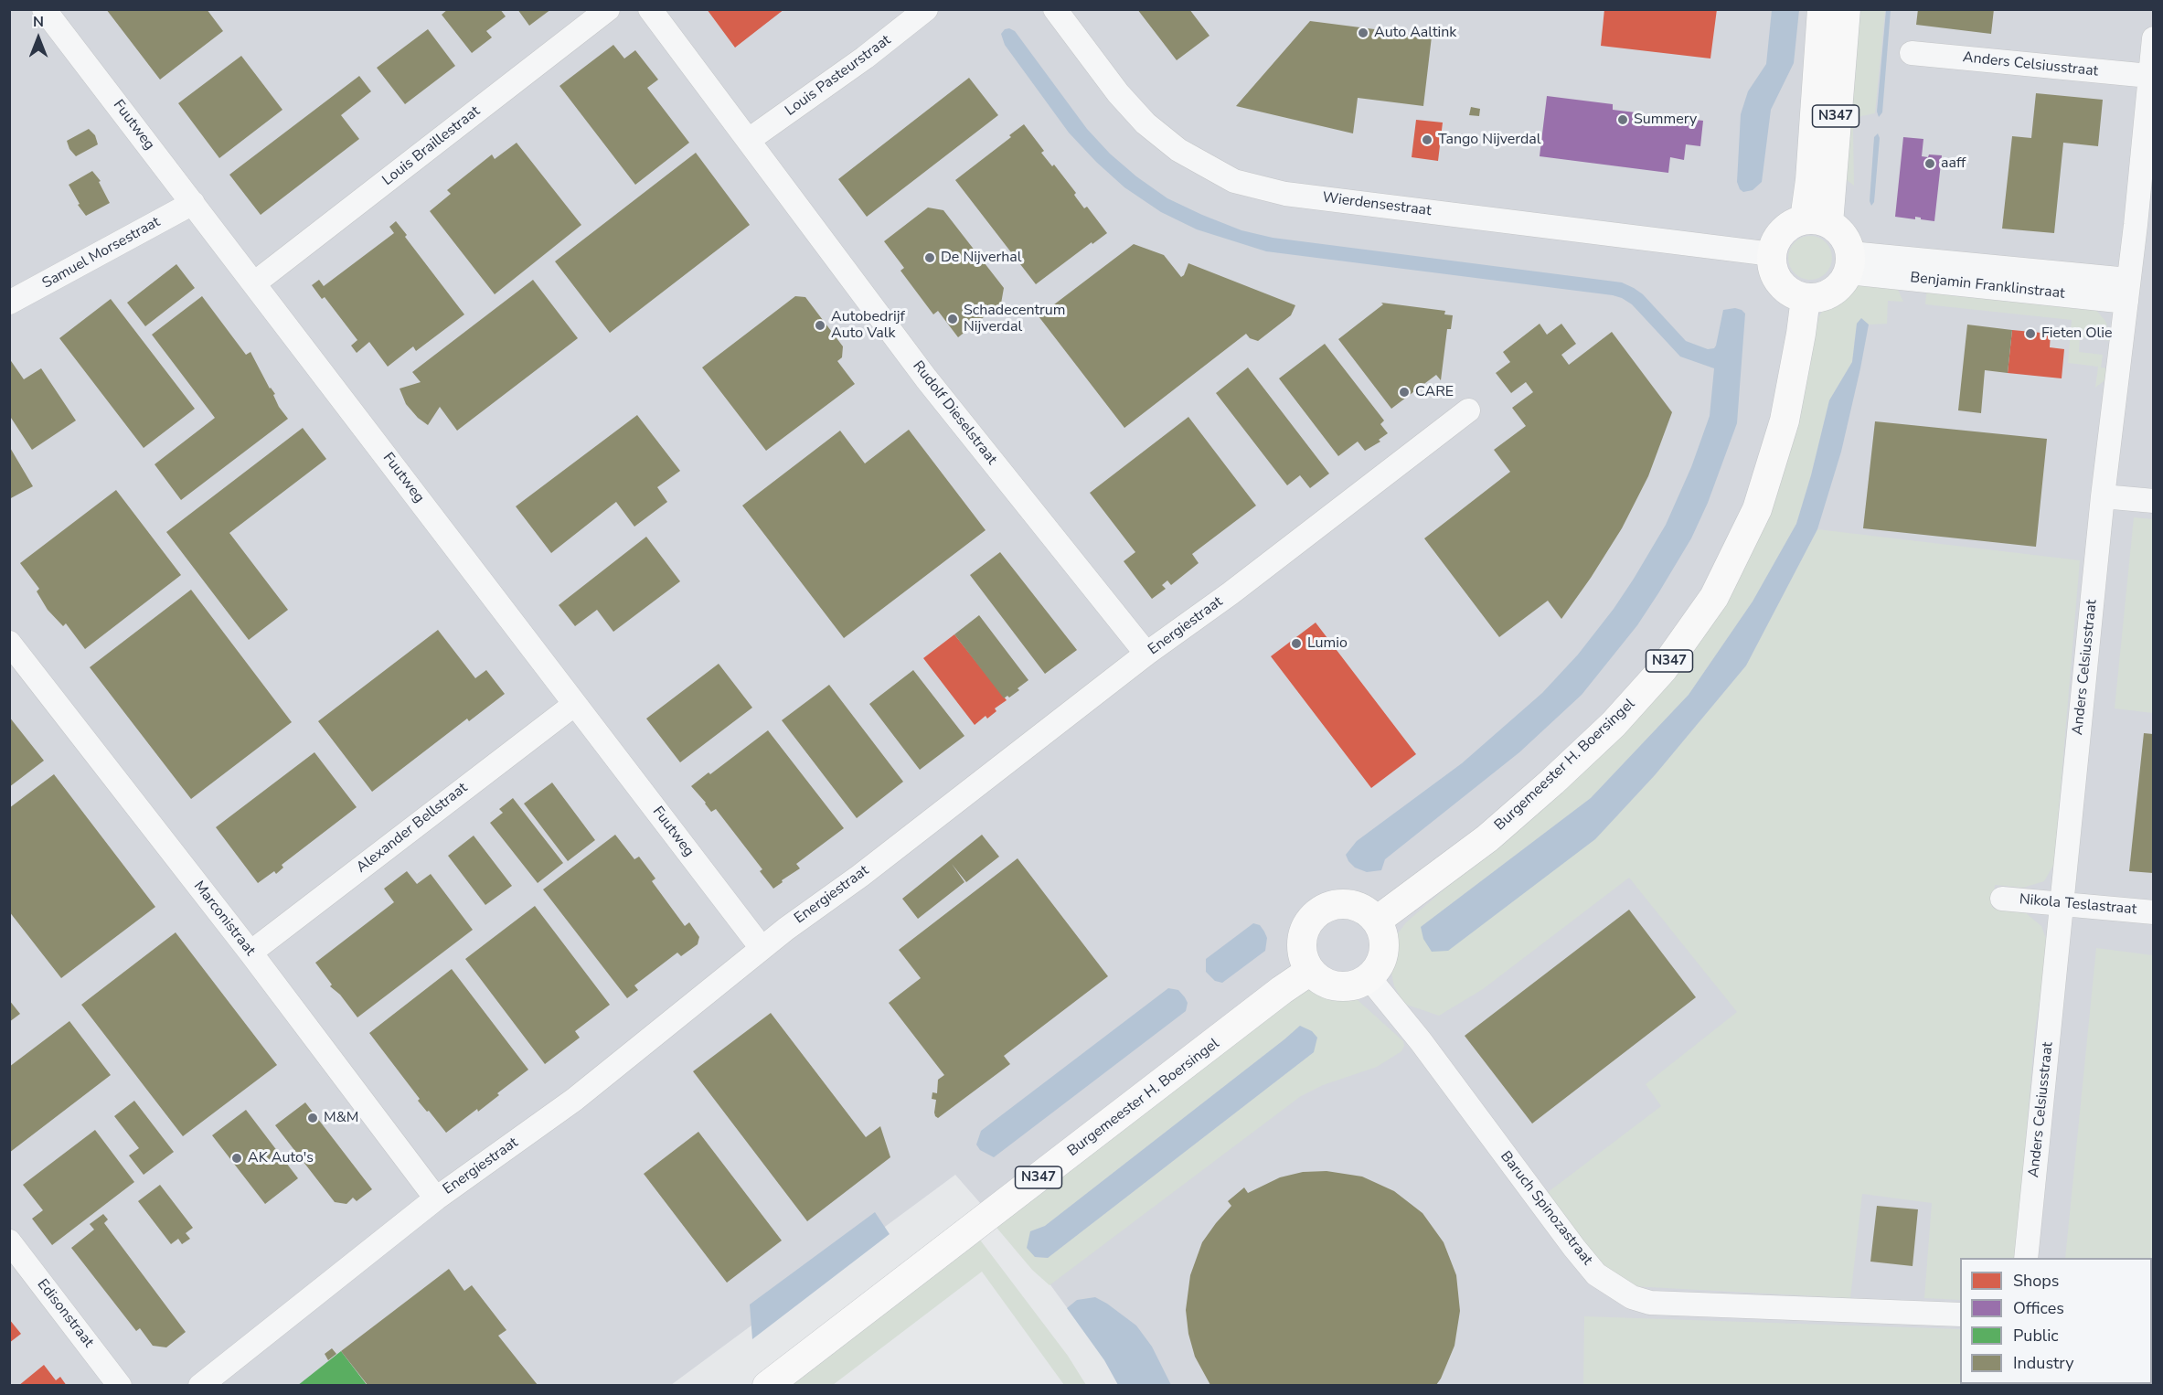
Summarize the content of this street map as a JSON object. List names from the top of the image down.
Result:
{
  "streets": {
    "main road": ["N347", "Burgemeester H. Boersingel"],
    "street": [
      "Anders Celsiusstraat",
      "Louis Pasteurstraat",
      "Fuutweg",
      "Louis Braillestraat",
      "Wierdensestraat",
      "Samuel Morsestraat",
      "Benjamin Franklinstraat",
      "Rudolf Dieselstraat",
      "Energiestraat",
      "Alexander Bellstraat",
      "Nikola Teslastraat",
      "Marconistraat",
      "Baruch Spinozastraat",
      "Edisonstraat"
    ]
  },
  "crossings": [
    ["Anders Celsiusstraat", "Benjamin Franklinstraat"],
    ["Anders Celsiusstraat", "Nikola Teslastraat"],
    ["Louis Pasteurstraat", "Rudolf Dieselstraat"],
    ["N347", "Wierdensestraat"],
    ["N347", "Benjamin Franklinstraat"],
    ["N347", "Burgemeester H. Boersingel"],
    ["Fuutweg", "Louis Braillestraat"],
    ["Fuutweg", "Samuel Morsestraat"],
    ["Fuutweg", "Energiestraat"],
    ["Fuutweg", "Alexander Bellstraat"],
    ["Wierdensestraat", "Benjamin Franklinstraat"],
    ["Wierdensestraat", "Burgemeester H. Boersingel"],
    ["Benjamin Franklinstraat", "Burgemeester H. Boersingel"],
    ["Rudolf Dieselstraat", "Energiestraat"],
    ["Energiestraat", "Marconistraat"],
    ["Burgemeester H. Boersingel", "Baruch Spinozastraat"],
    ["Alexander Bellstraat", "Marconistraat"]
  ],
  "places": [
    "Auto Aaltink",
    "Summery",
    "Tango Nijverdal",
    "aaff",
    "De Nijverhal",
    "Schadecentrum Nijverdal",
    "Autobedrijf Auto Valk",
    "Fieten Olie",
    "CARE",
    "Lumio",
    "M&M",
    "AK Auto's"
  ],
  "legend": [
    "Shops",
    "Offices",
    "Public",
    "Industry"
  ],
  "north": "top"
}
